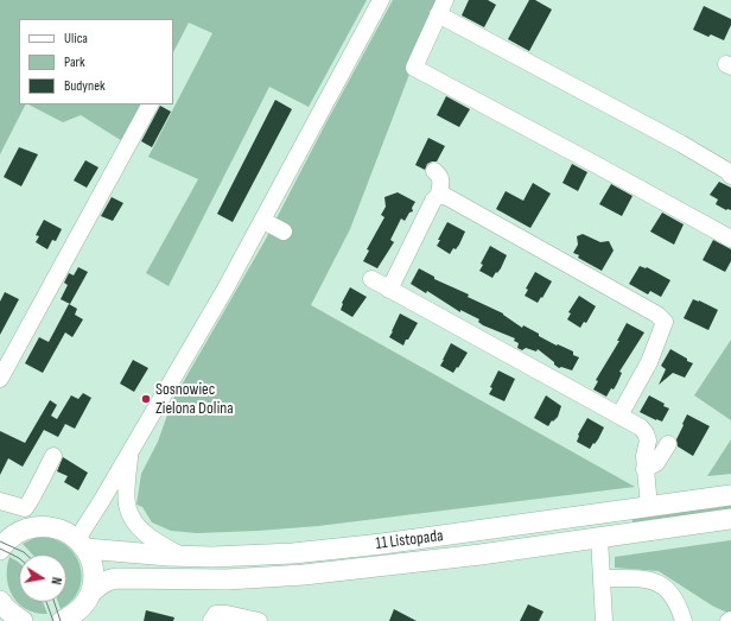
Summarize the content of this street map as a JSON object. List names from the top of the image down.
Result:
{
  "streets": {
    "main road": ["11 Listopada"]
  },
  "places": ["Sosnowiec Zielona Dolina"],
  "legend": ["Ulica", "Park", "Budynek"],
  "north": "right"
}
